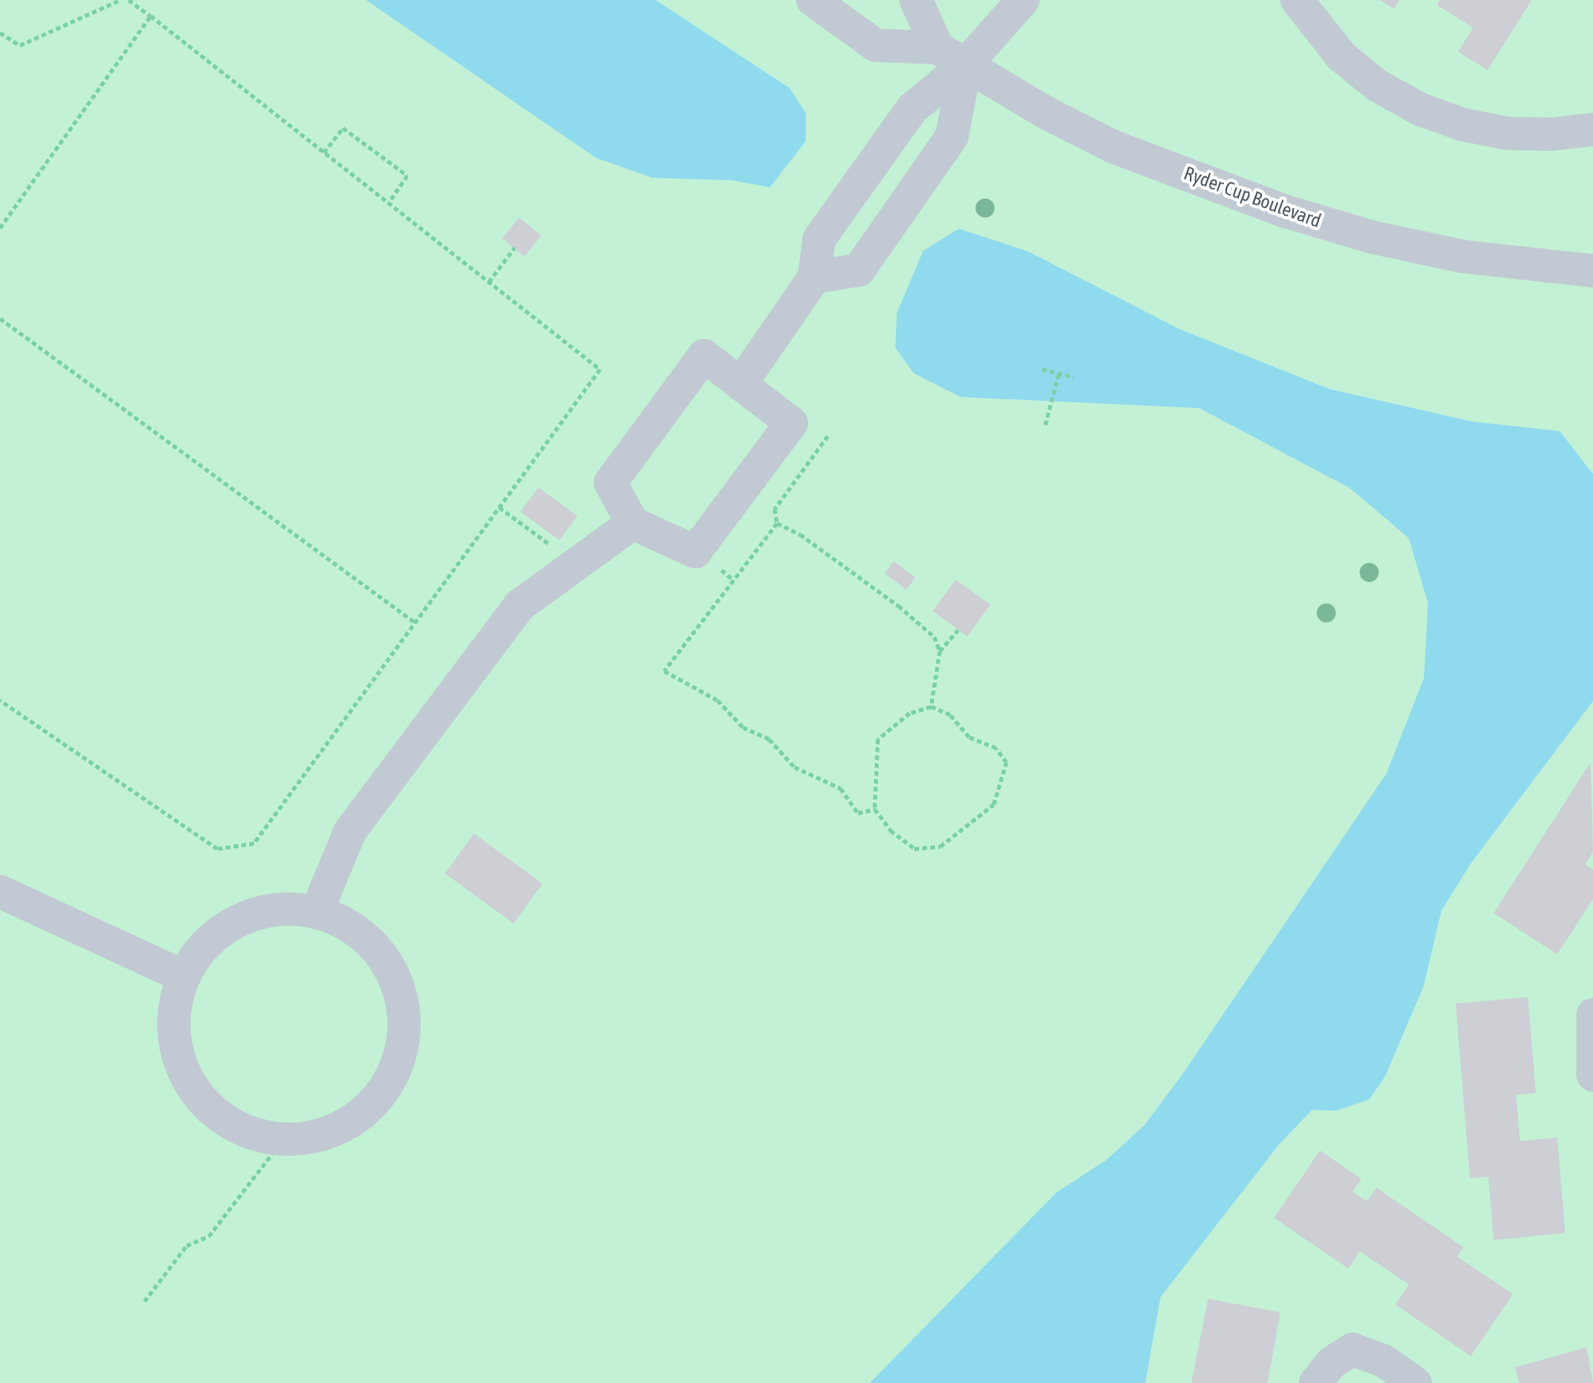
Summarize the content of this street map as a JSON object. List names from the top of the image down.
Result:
{
  "streets": {
    "street": ["Ryder Cup Boulevard"]
  }
}
